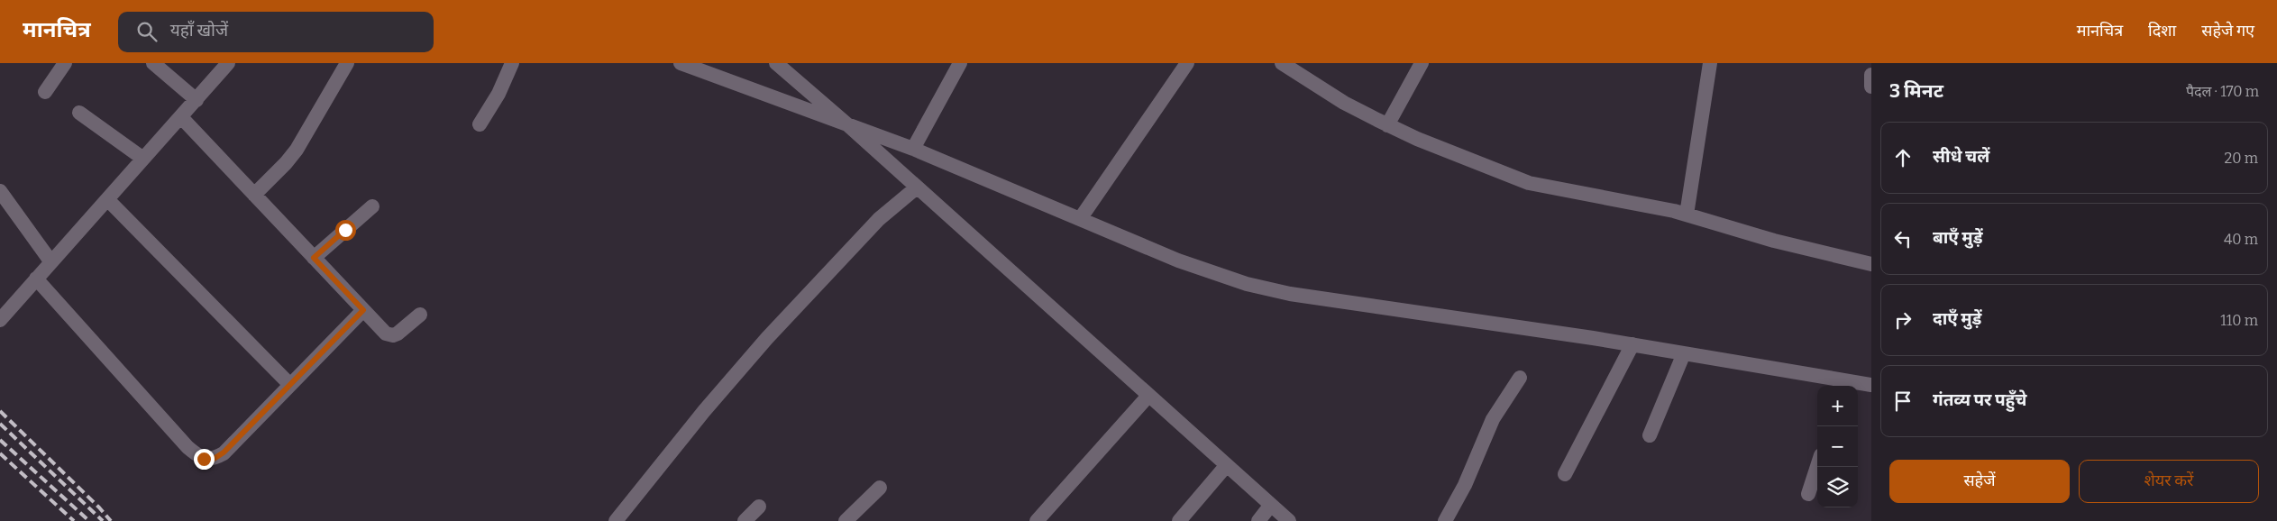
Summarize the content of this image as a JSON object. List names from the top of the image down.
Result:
{
  "page": {
    "header": "मानचित्र",
    "search": "यहाँ खोजें",
    "nav": ["मानचित्र", "दिशा", "सहेजे गए"],
    "heading": ["3 मिनट", "पैदल · 170 m"],
    "list": [
      ["सीधे चलें", "20 m"],
      ["बाएँ मुड़ें", "40 m"],
      ["दाएँ मुड़ें", "110 m"],
      "गंतव्य पर पहुँचे"
    ],
    "map_buttons": ["+", "−"],
    "buttons": ["सहेजें", "शेयर करें"]
  }
}
